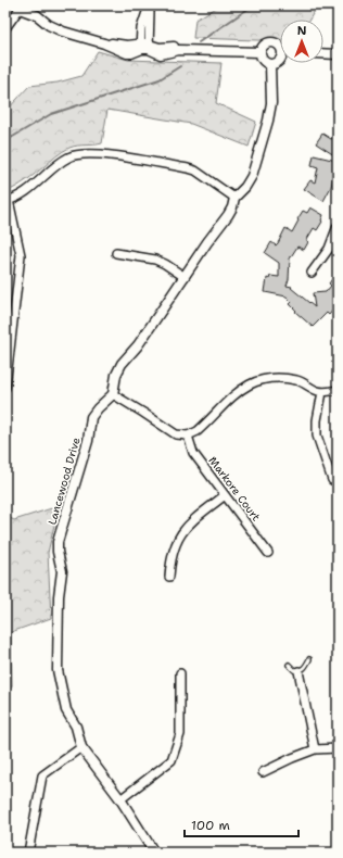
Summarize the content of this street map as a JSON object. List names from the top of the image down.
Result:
{
  "streets": {
    "street": ["Lancewood Drive", "Markore Court"]
  },
  "scale_bar": "100 m",
  "north": "top"
}
